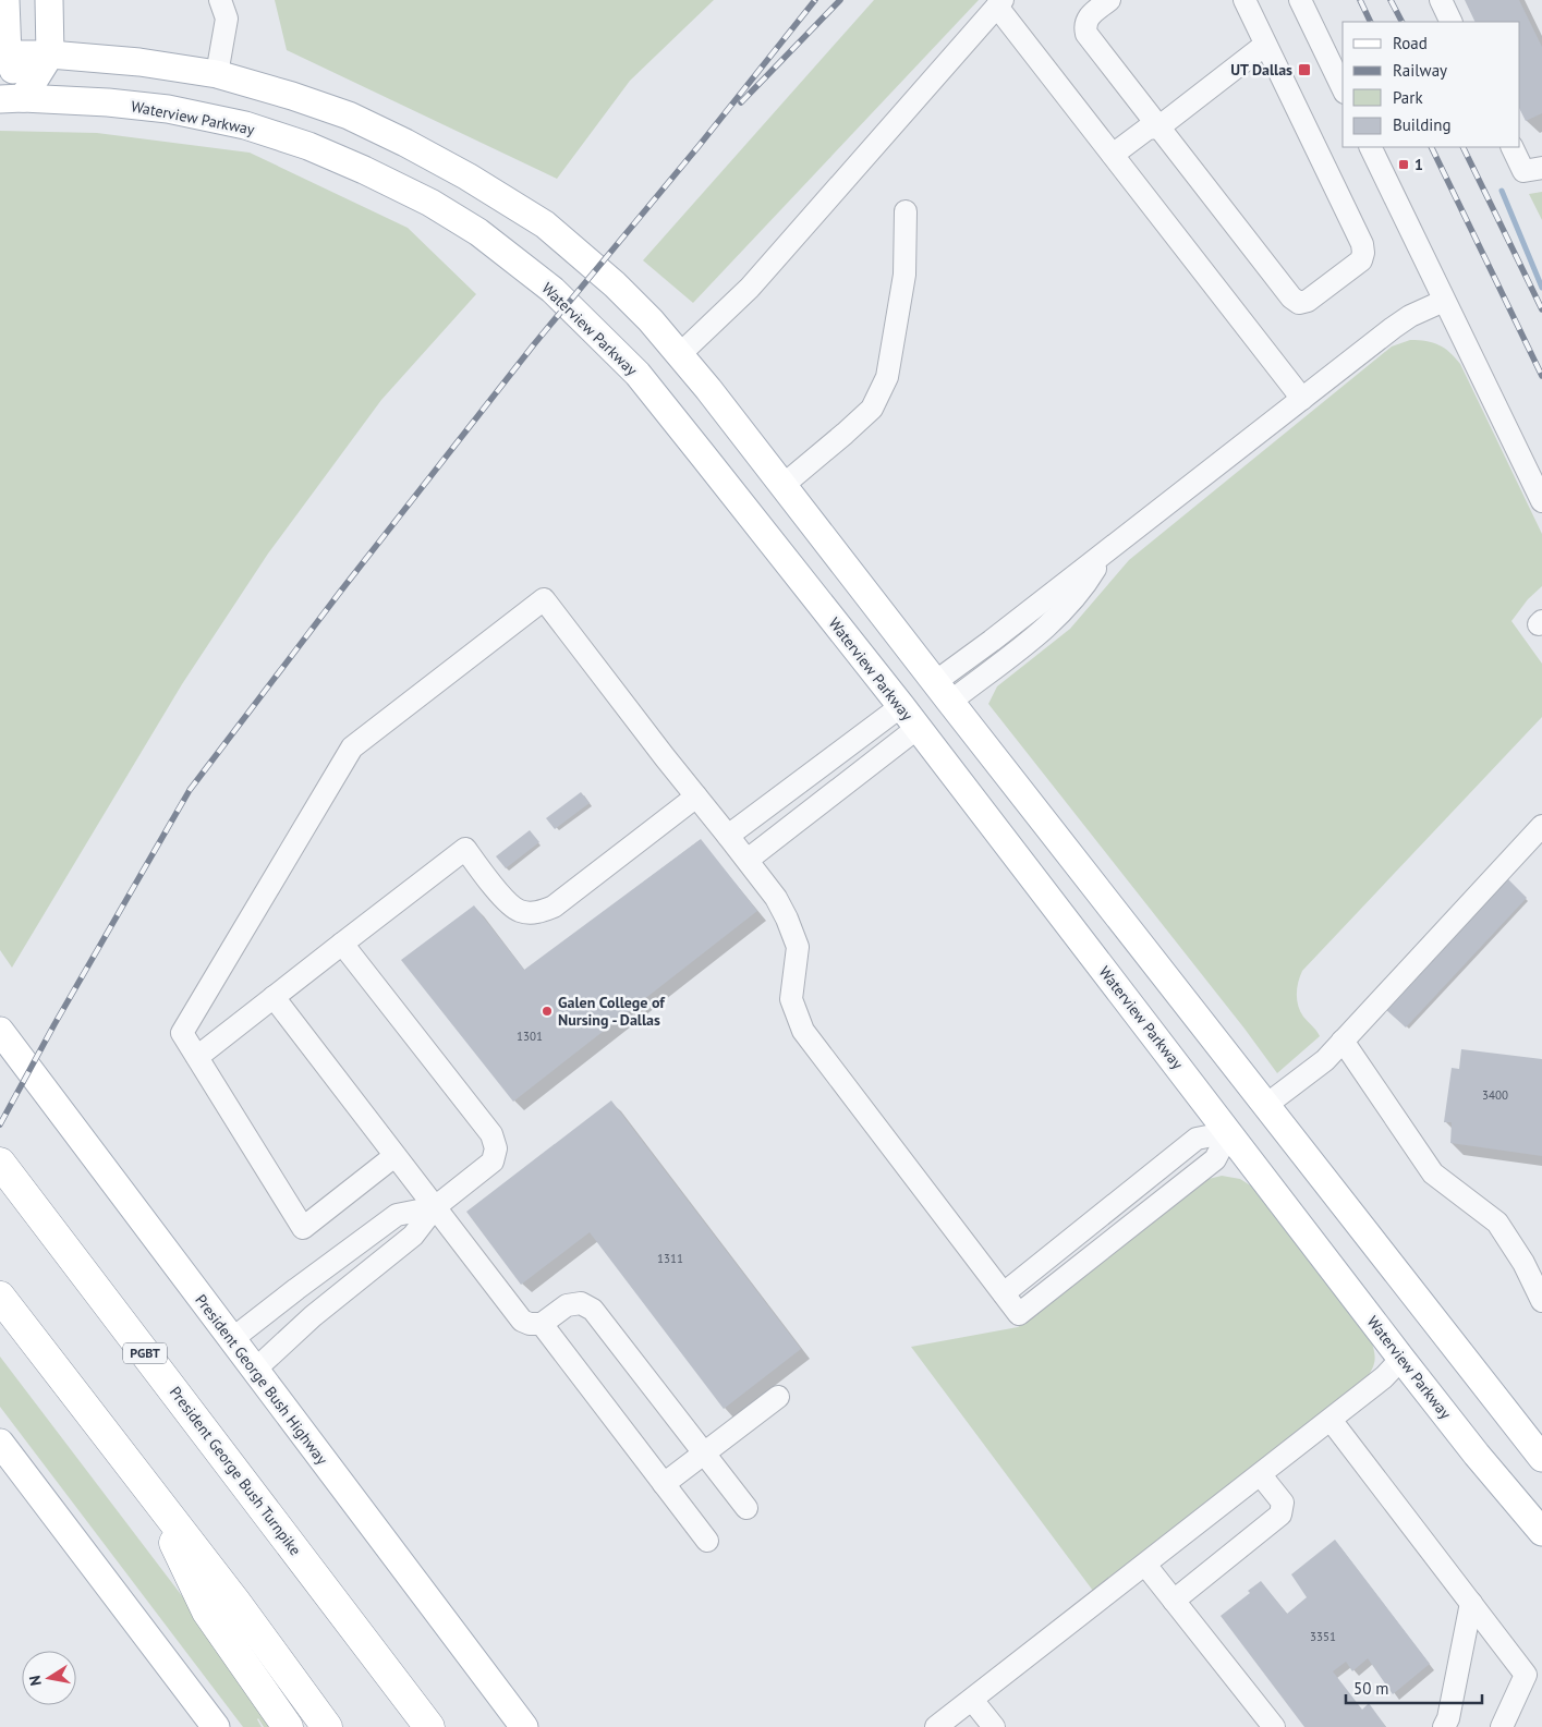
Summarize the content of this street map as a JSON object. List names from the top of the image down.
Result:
{
  "streets": {
    "highway": ["PGBT", "President George Bush Turnpike"],
    "main road": ["Waterview Parkway", "President George Bush Highway"]
  },
  "places": {
    "transit": ["UT Dallas", "1"],
    "other": ["Galen College of Nursing - Dallas"]
  },
  "house_numbers": [
    "1301",
    "3400",
    "1311",
    "3351"
  ],
  "legend": [
    "Road",
    "Railway",
    "Park",
    "Building"
  ],
  "scale_bar": "50 m",
  "north": "left"
}
